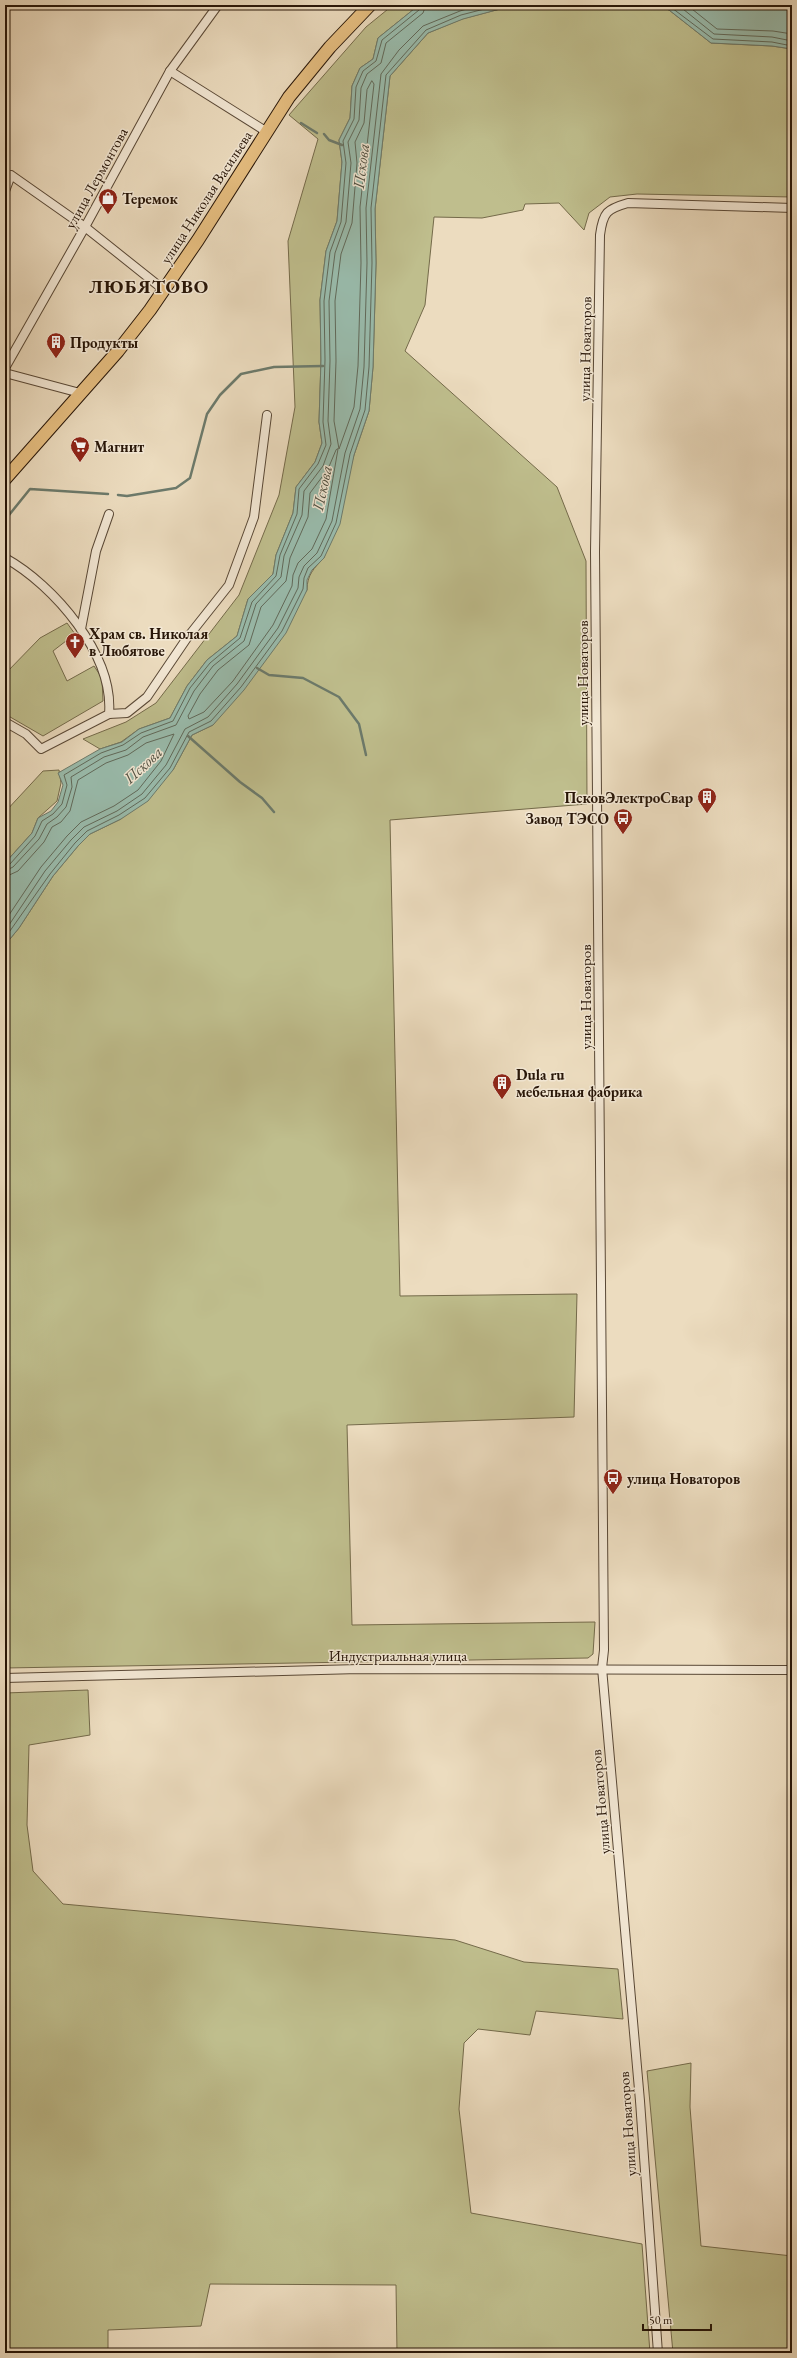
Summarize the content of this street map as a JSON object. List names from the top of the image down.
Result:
{
  "streets": {
    "main road": ["улица Николая Васильева"],
    "street": ["улица Лермонтова", "улица Новаторов", "Индустриальная улица"]
  },
  "crossings": [
    ["улица Новаторов", "Индустриальная улица"]
  ],
  "districts": ["ЛЮБЯТОВО"],
  "water": ["Пскова"],
  "places": {
    "shop": ["Теремок"],
    "building": ["Продукты", "ПсковЭлектроСвар", "Dula ru мебельная фабрика"],
    "supermarket": ["Магнит"],
    "church": ["Храм св. Николая в Любятове"],
    "bus stop": ["Завод ТЭСО", "улица Новаторов"]
  },
  "scale_bar": "50 m"
}
